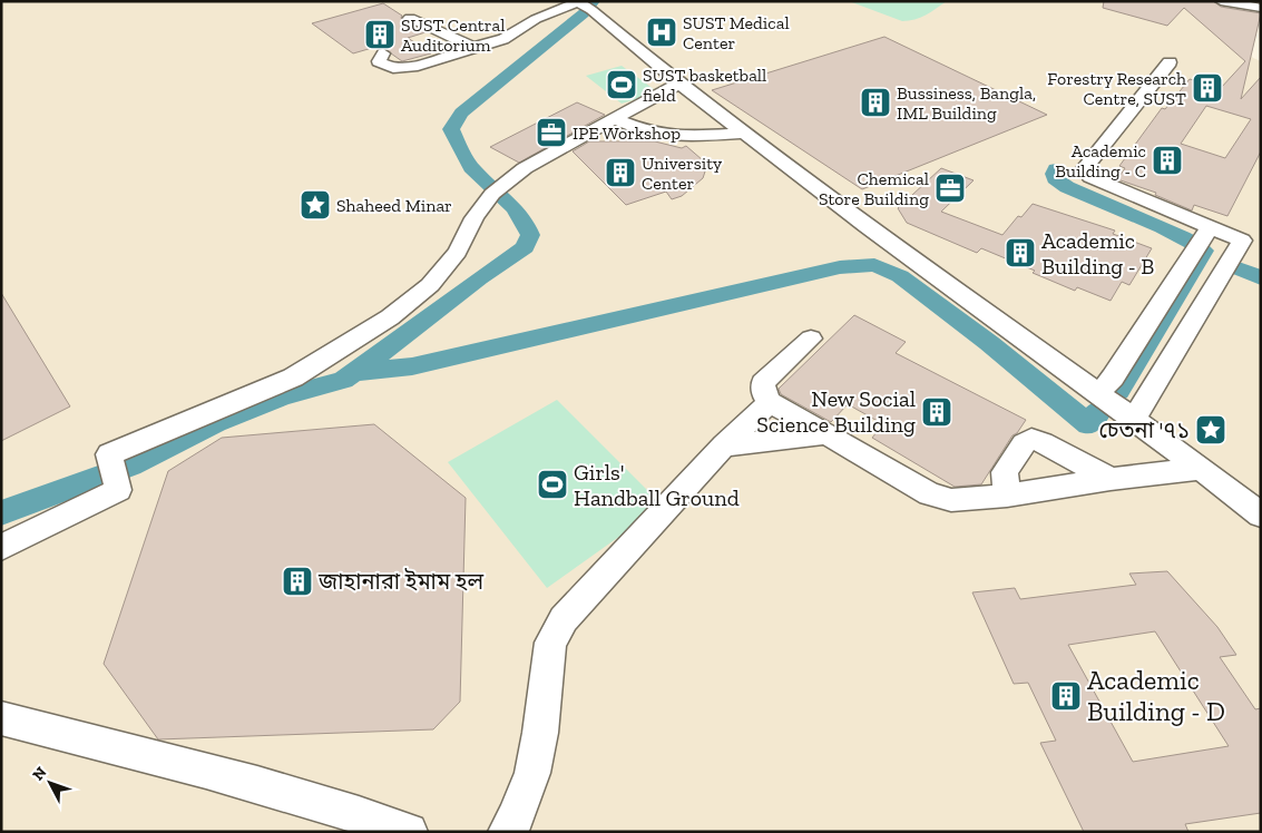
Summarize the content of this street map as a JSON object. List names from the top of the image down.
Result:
{
  "places": {
    "hospital": ["SUST Medical Center"],
    "building": [
      "SUST Central Auditorium",
      "Forestry Research Centre, SUST",
      "Bussiness, Bangla, IML Building",
      "Academic Building - C",
      "University Center",
      "Academic Building - B",
      "New Social Science Building",
      "জাহানারা ইমাম হল",
      "Academic Building - D"
    ],
    "sports": ["SUST basketball field", "Girls' Handball Ground"],
    "office": ["IPE Workshop", "Chemical Store Building"],
    "place": ["Shaheed Minar", "চেতনা '৭১"]
  },
  "north": "top left"
}
